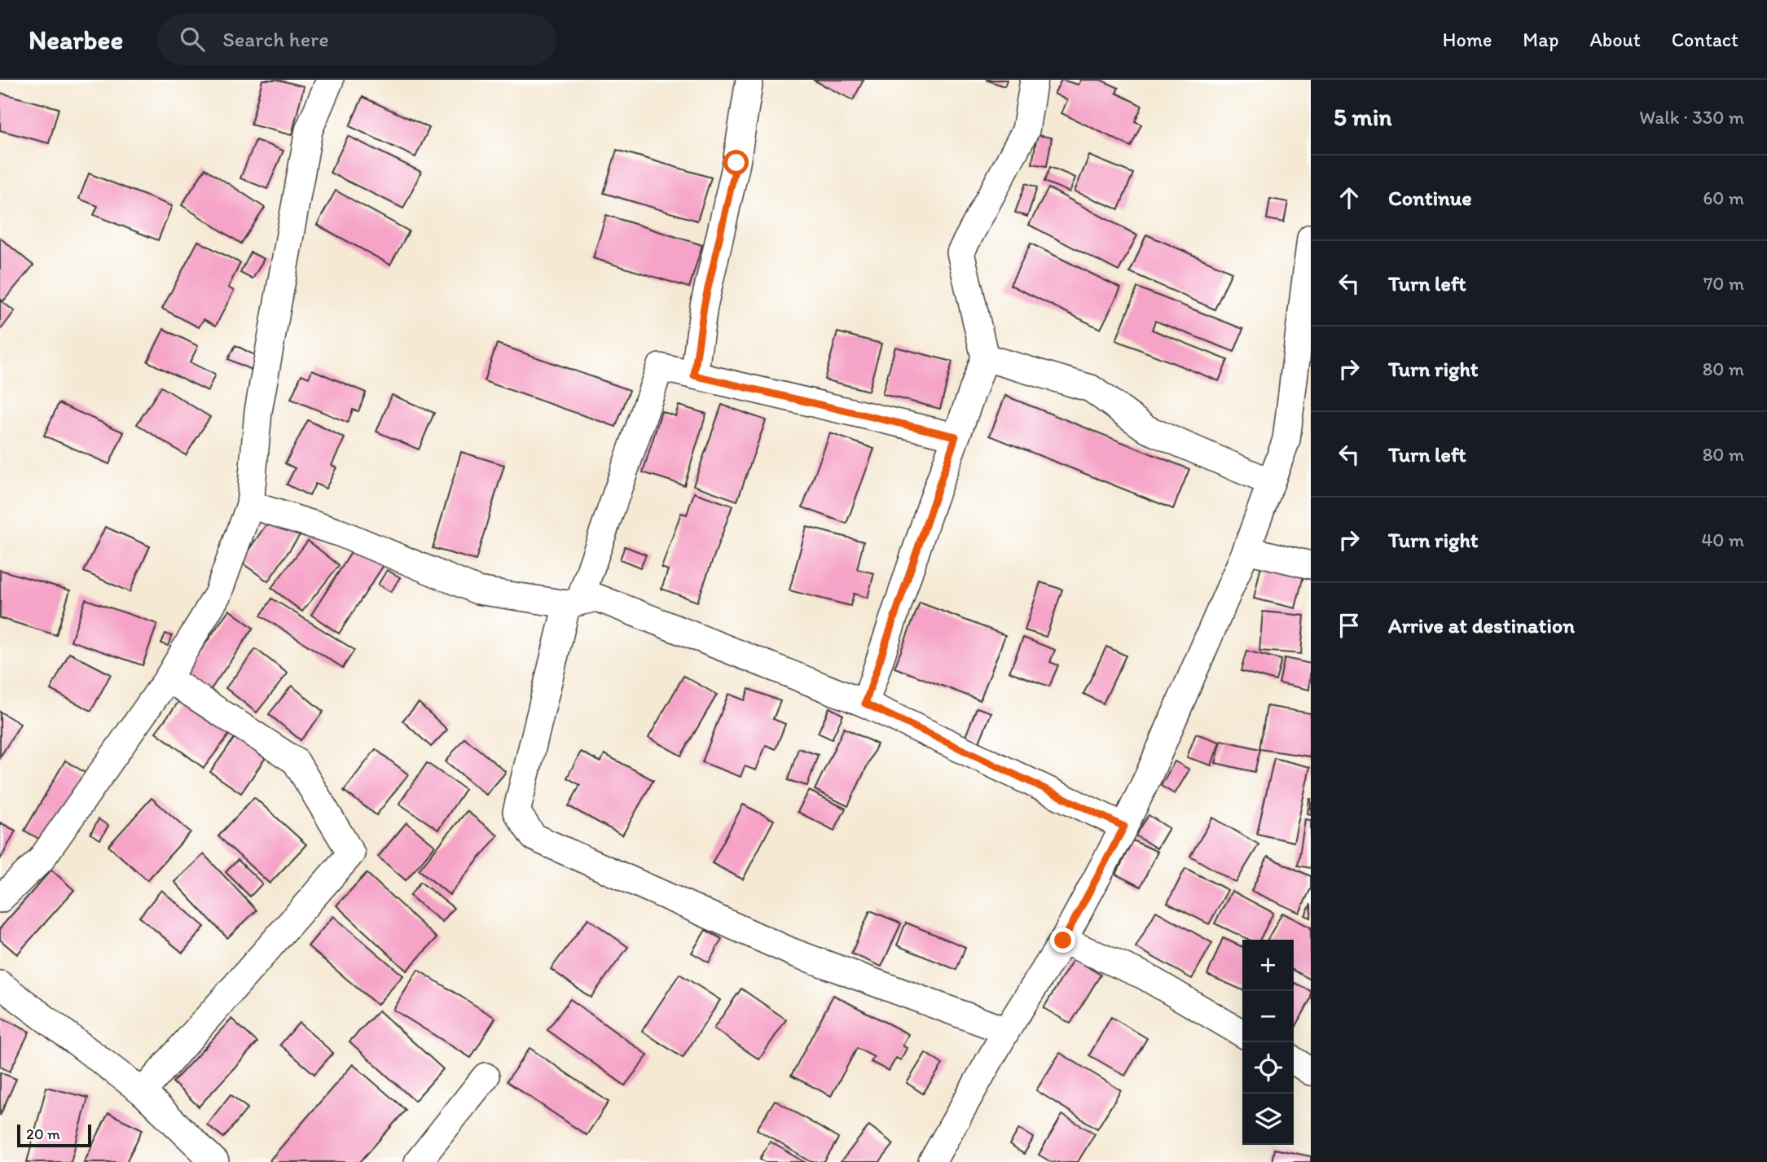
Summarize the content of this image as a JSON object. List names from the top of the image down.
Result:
{
  "scale_bar": "20 m",
  "page": {
    "header": "Nearbee",
    "search": "Search here",
    "nav": [
      "Home",
      "Map",
      "About",
      "Contact"
    ],
    "heading": ["5 min", "Walk · 330 m"],
    "list": [
      ["Continue", "60 m"],
      ["Turn left", "70 m"],
      ["Turn right", "80 m"],
      ["Turn left", "80 m"],
      ["Turn right", "40 m"],
      "Arrive at destination"
    ],
    "map_buttons": ["+", "−"],
    "scale": "20 m"
  }
}
